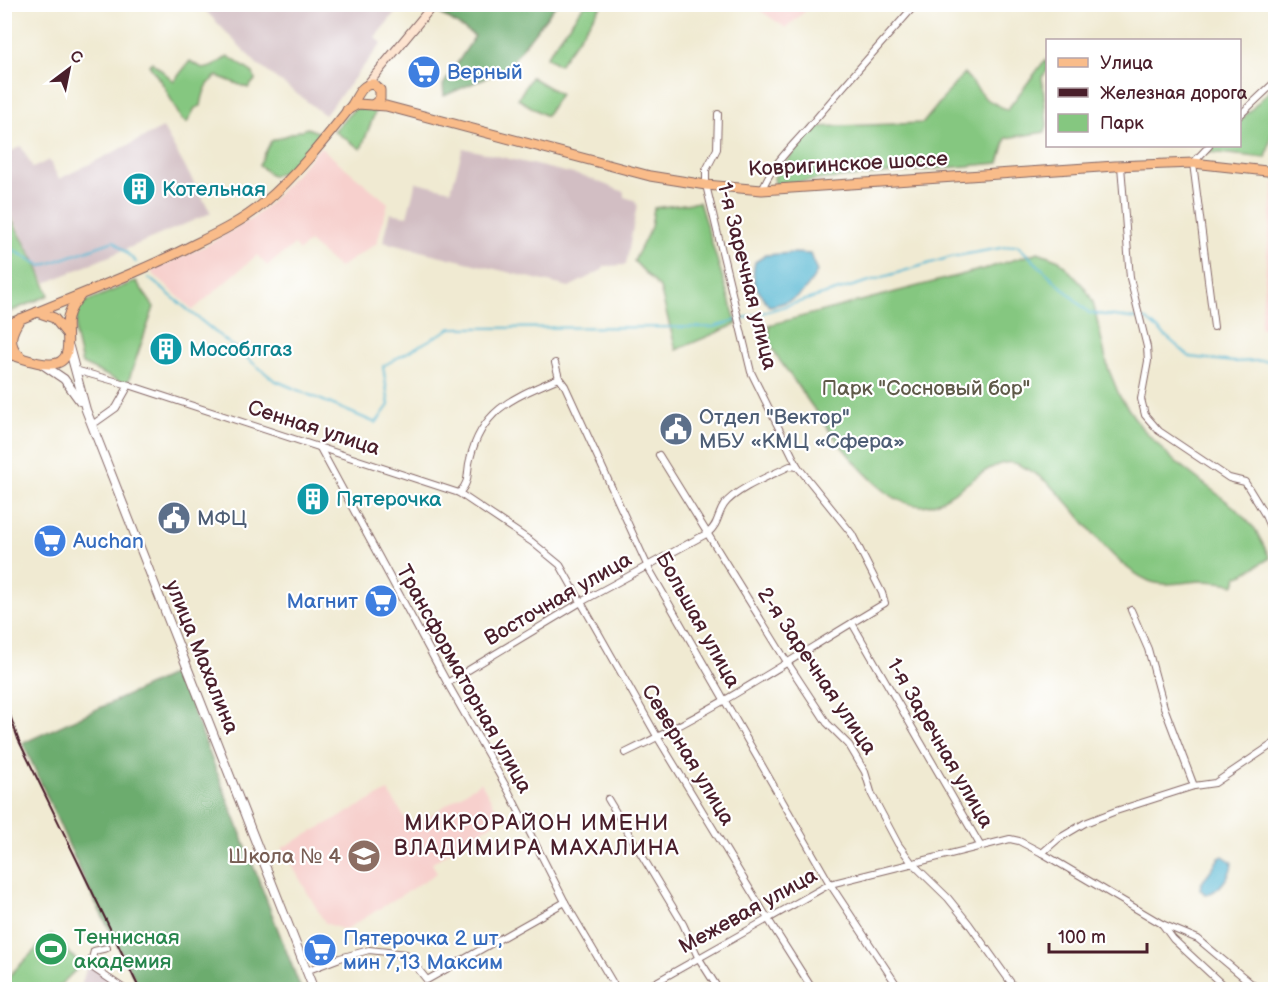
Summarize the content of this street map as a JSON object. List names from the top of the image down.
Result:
{
  "streets": {
    "main road": ["Ковригинское шоссе", "улица Махалина"],
    "street": [
      "1-я Заречная улица",
      "Сенная улица",
      "Восточная улица",
      "Большая улица",
      "2-я Заречная улица",
      "Трансформаторная улица",
      "Северная улица",
      "Межевая улица"
    ]
  },
  "crossings": [
    ["Ковригинское шоссе", "1-я Заречная улица"],
    ["1-я Заречная улица", "Восточная улица"],
    ["1-я Заречная улица", "Межевая улица"],
    ["Сенная улица", "улица Махалина"],
    ["Сенная улица", "Трансформаторная улица"],
    ["Сенная улица", "Северная улица"],
    ["Восточная улица", "Большая улица"],
    ["Восточная улица", "2-я Заречная улица"],
    ["Восточная улица", "Трансформаторная улица"],
    ["Восточная улица", "Северная улица"],
    ["Большая улица", "Межевая улица"],
    ["2-я Заречная улица", "Межевая улица"],
    ["Северная улица", "Межевая улица"]
  ],
  "districts": ["МИКРОРАЙОН ИМЕНИ ВЛАДИМИРА МАХАЛИНА"],
  "parks": ["Парк \"Сосновый бор\""],
  "places": {
    "supermarket": [
      "Верный",
      "Auchan",
      "Магнит",
      "Пятерочка 2 шт, мин 7,13 Максим"
    ],
    "building": ["Котельная", "Мособлгаз", "Пятерочка"],
    "public building": ["Отдел \"Вектор\" МБУ «КМЦ «Сфера»", "МФЦ"],
    "school or university": ["Школа № 4"],
    "sports": ["Теннисная академия"]
  },
  "legend": ["Улица", "Железная дорога", "Парк"],
  "scale_bar": "100 m",
  "north": "top right"
}
